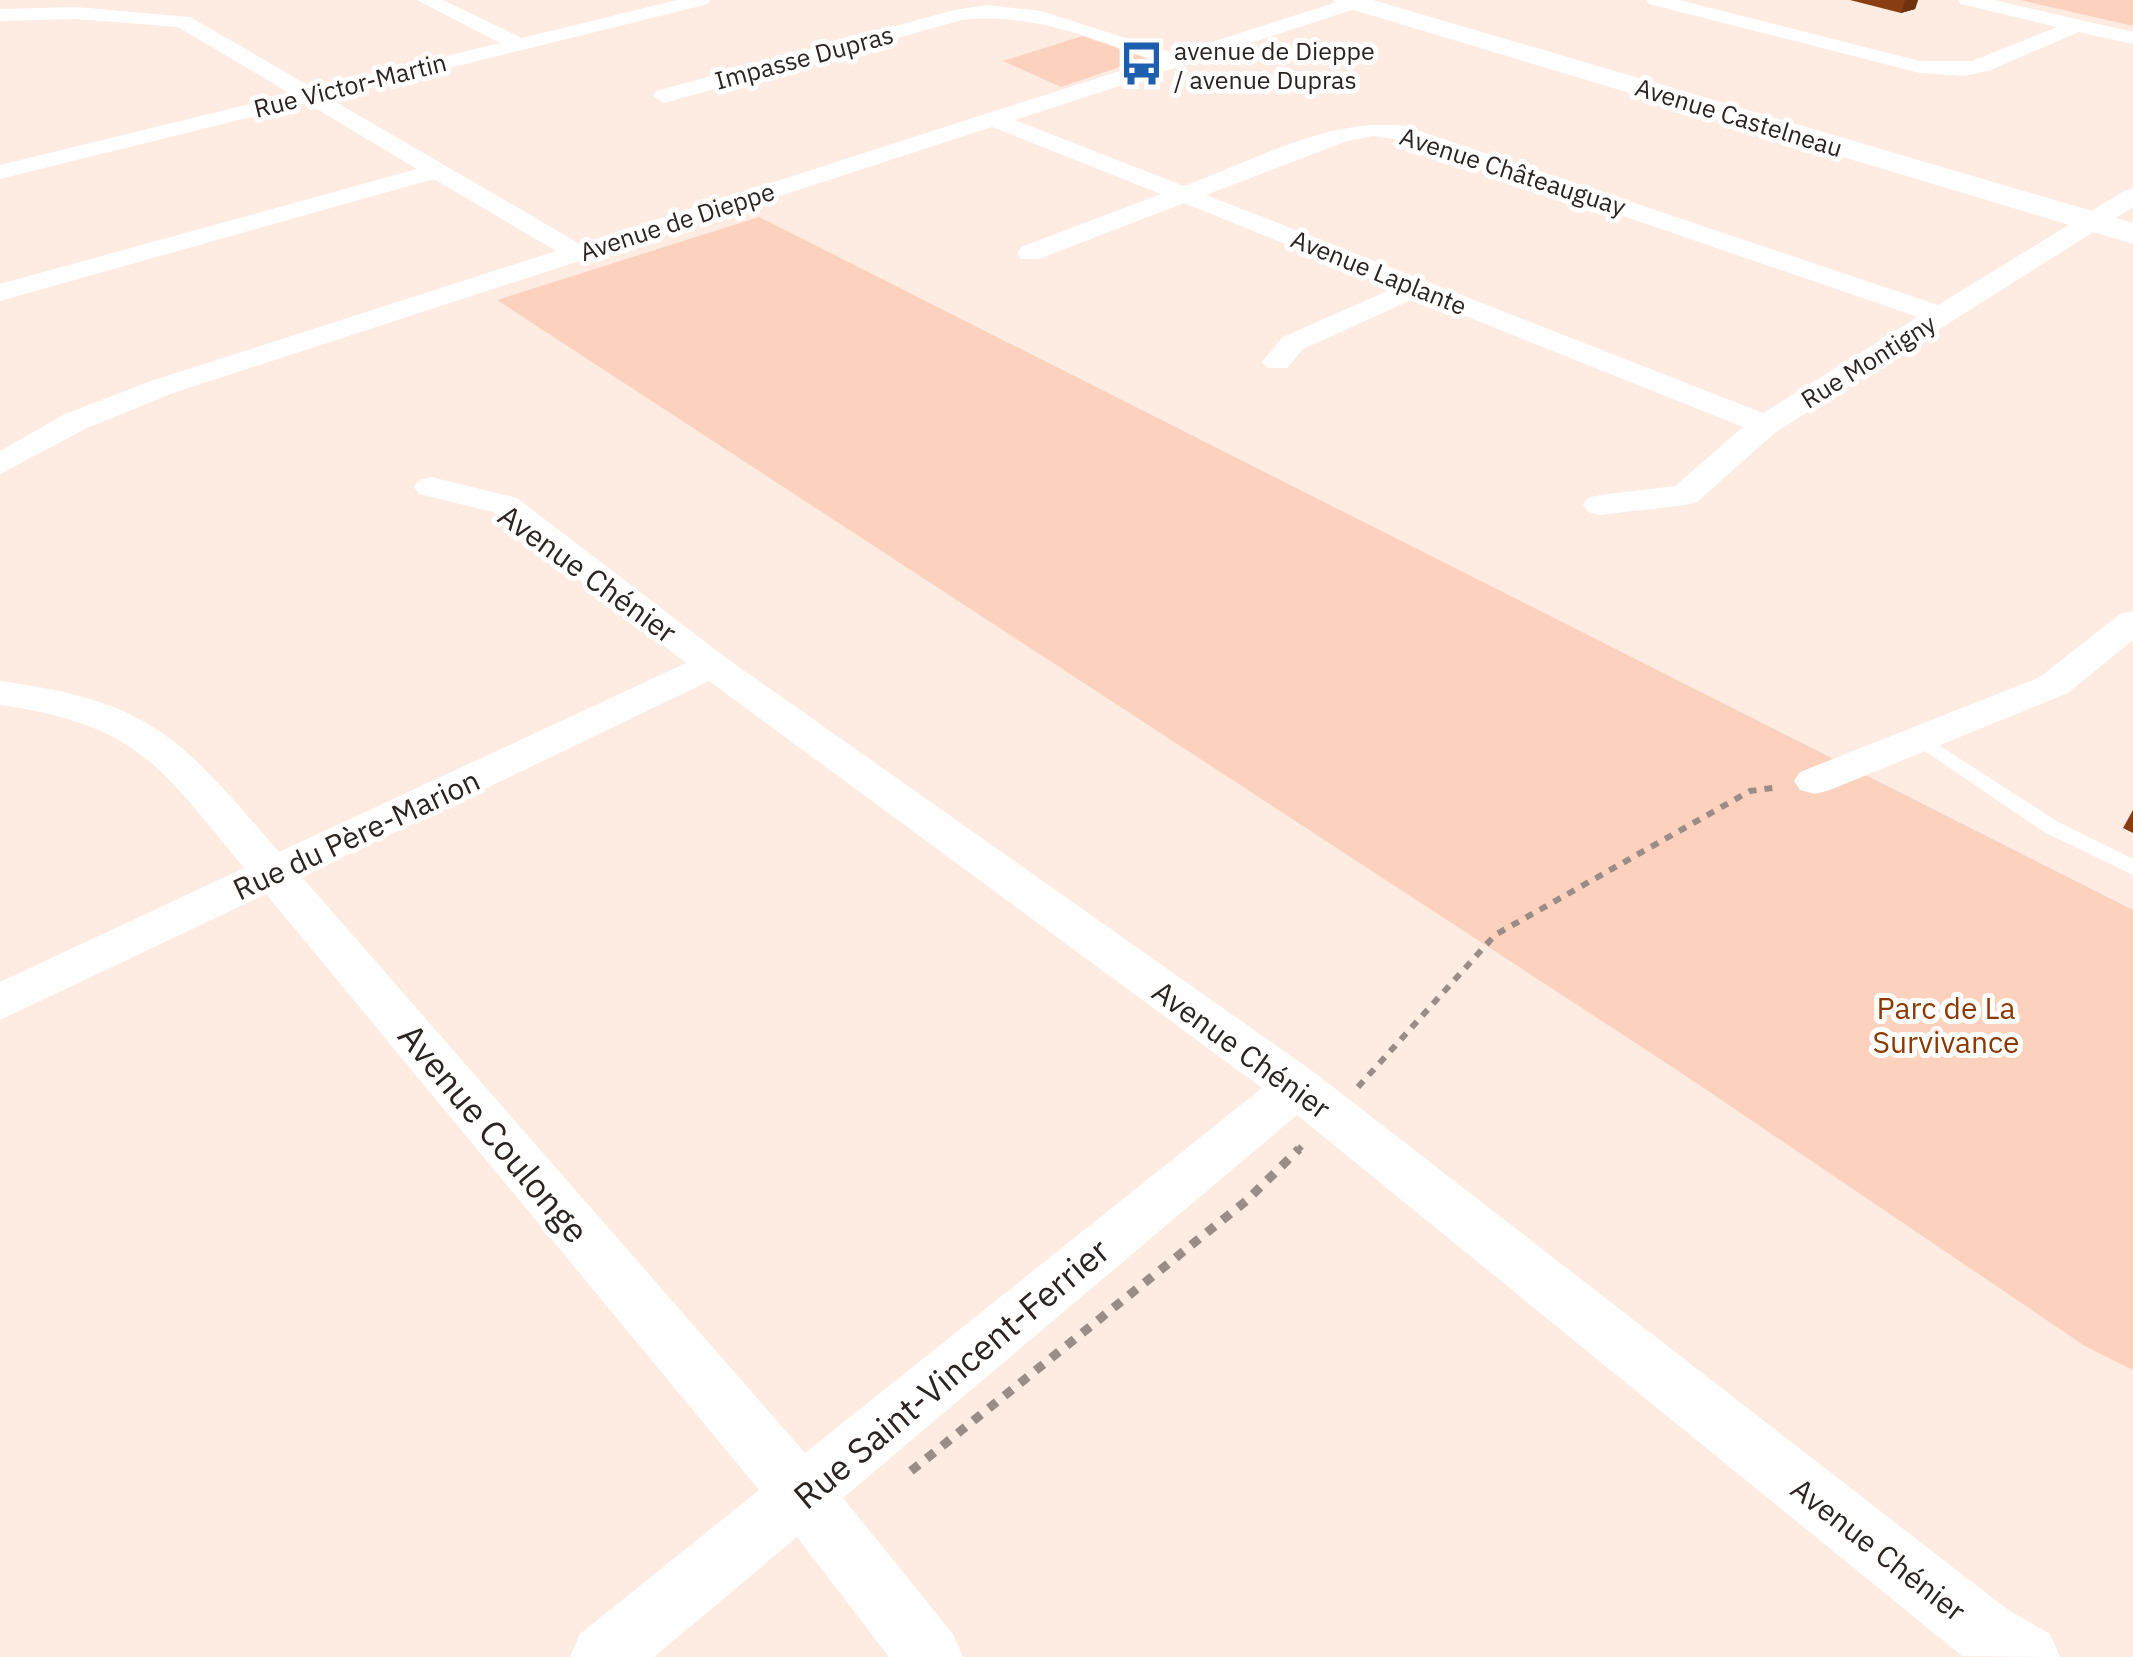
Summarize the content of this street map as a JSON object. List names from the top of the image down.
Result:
{
  "streets": {
    "street": [
      "Impasse Dupras",
      "Rue Victor-Martin",
      "Avenue Castelneau",
      "Avenue Châteauguay",
      "Avenue de Dieppe",
      "Avenue Laplante",
      "Rue Montigny",
      "Avenue Chénier",
      "Rue du Père-Marion",
      "Avenue Coulonge",
      "Rue Saint-Vincent-Ferrier"
    ]
  },
  "crossings": [
    ["Impasse Dupras", "Avenue de Dieppe"],
    ["Avenue Castelneau", "Avenue de Dieppe"],
    ["Avenue Castelneau", "Rue Montigny"],
    ["Avenue Châteauguay", "Avenue Laplante"],
    ["Avenue Châteauguay", "Rue Montigny"],
    ["Avenue de Dieppe", "Avenue Laplante"],
    ["Avenue Laplante", "Rue Montigny"],
    ["Avenue Chénier", "Rue du Père-Marion"],
    ["Avenue Chénier", "Rue Saint-Vincent-Ferrier"],
    ["Rue du Père-Marion", "Avenue Coulonge"],
    ["Avenue Coulonge", "Rue Saint-Vincent-Ferrier"]
  ],
  "parks": ["Parc de La Survivance"],
  "places": {
    "bus stop": ["avenue de Dieppe / avenue Dupras"]
  }
}
